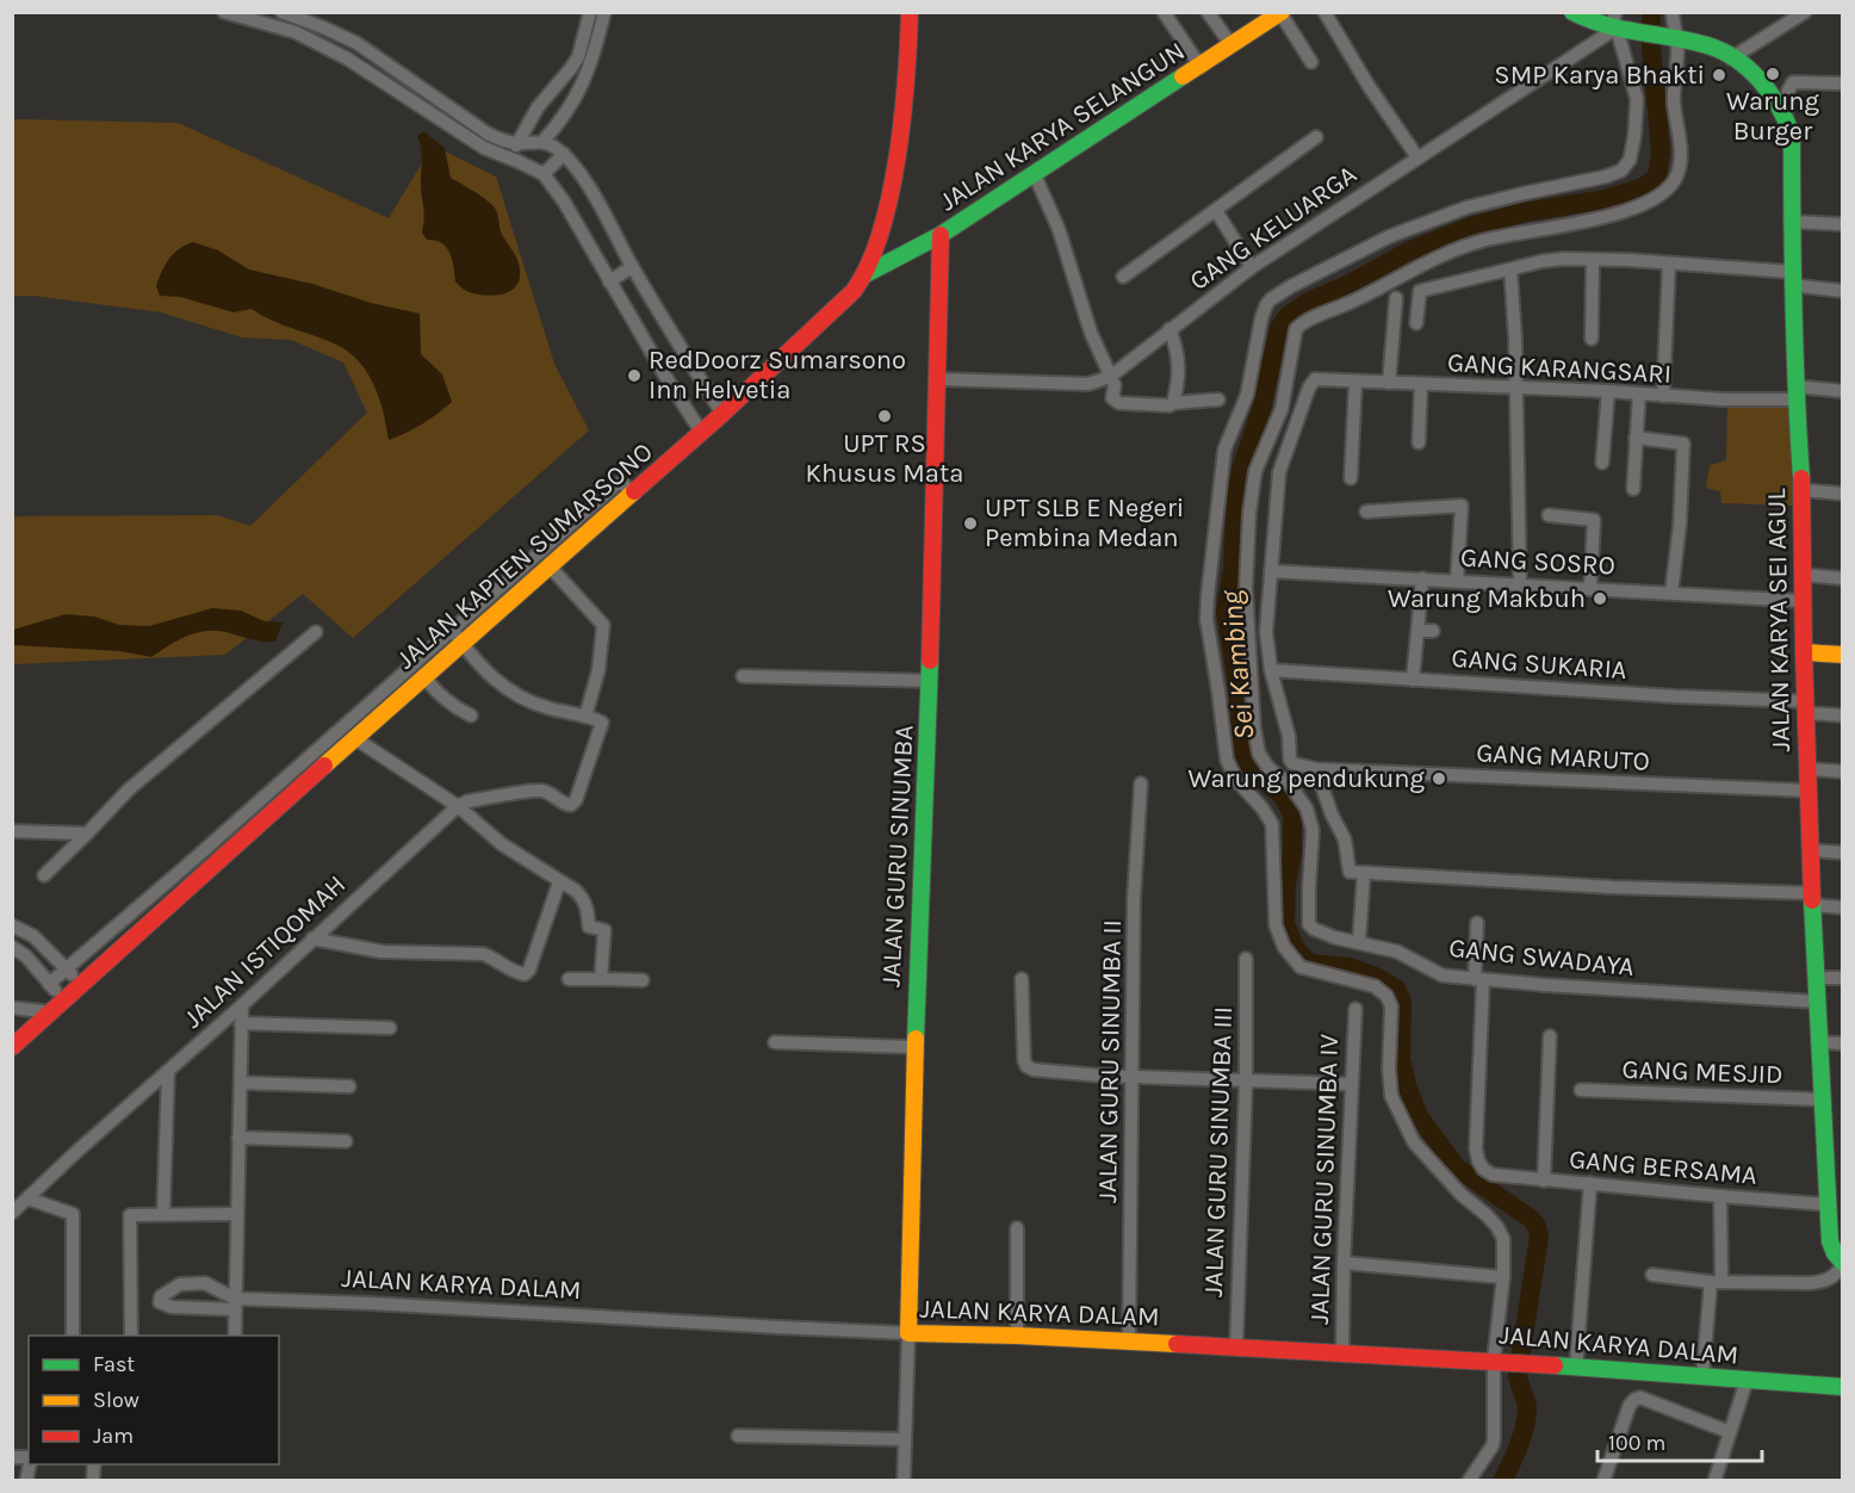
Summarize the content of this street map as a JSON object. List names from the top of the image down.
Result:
{
  "streets": {
    "main road": [
      "JALAN KARYA SELANGUN",
      "JALAN KAPTEN SUMARSONO",
      "JALAN KARYA SEI AGUL",
      "JALAN GURU SINUMBA",
      "JALAN KARYA DALAM"
    ],
    "street": [
      "GANG KELUARGA",
      "GANG KARANGSARI",
      "GANG SOSRO",
      "GANG SUKARIA",
      "GANG MARUTO",
      "JALAN ISTIQOMAH",
      "GANG SWADAYA",
      "JALAN GURU SINUMBA II",
      "GANG MESJID",
      "JALAN GURU SINUMBA III",
      "GANG BERSAMA",
      "JALAN GURU SINUMBA IV"
    ]
  },
  "crossings": [
    ["JALAN KARYA SELANGUN", "JALAN KAPTEN SUMARSONO"],
    ["JALAN KARYA SELANGUN", "JALAN GURU SINUMBA"],
    ["GANG KELUARGA", "JALAN GURU SINUMBA"],
    ["GANG KARANGSARI", "GANG SOSRO"],
    ["GANG KARANGSARI", "JALAN KARYA SEI AGUL"],
    ["GANG SOSRO", "JALAN KARYA SEI AGUL"],
    ["JALAN KARYA SEI AGUL", "GANG SUKARIA"],
    ["JALAN KARYA SEI AGUL", "GANG MARUTO"],
    ["JALAN KARYA SEI AGUL", "GANG SWADAYA"],
    ["JALAN KARYA SEI AGUL", "GANG MESJID"],
    ["JALAN KARYA SEI AGUL", "GANG BERSAMA"],
    ["JALAN GURU SINUMBA", "JALAN KARYA DALAM"],
    ["GANG SWADAYA", "GANG BERSAMA"],
    ["JALAN GURU SINUMBA II", "JALAN KARYA DALAM"],
    ["JALAN GURU SINUMBA III", "JALAN KARYA DALAM"],
    ["JALAN GURU SINUMBA IV", "JALAN KARYA DALAM"]
  ],
  "water": ["Sei Kambing"],
  "places": [
    "Warung Burger",
    "SMP Karya Bhakti",
    "RedDoorz Sumarsono Inn Helvetia",
    "UPT RS Khusus Mata",
    "UPT SLB E Negeri Pembina Medan",
    "Warung Makbuh",
    "Warung pendukung"
  ],
  "legend": ["Fast", "Slow", "Jam"],
  "scale_bar": "100 m"
}
